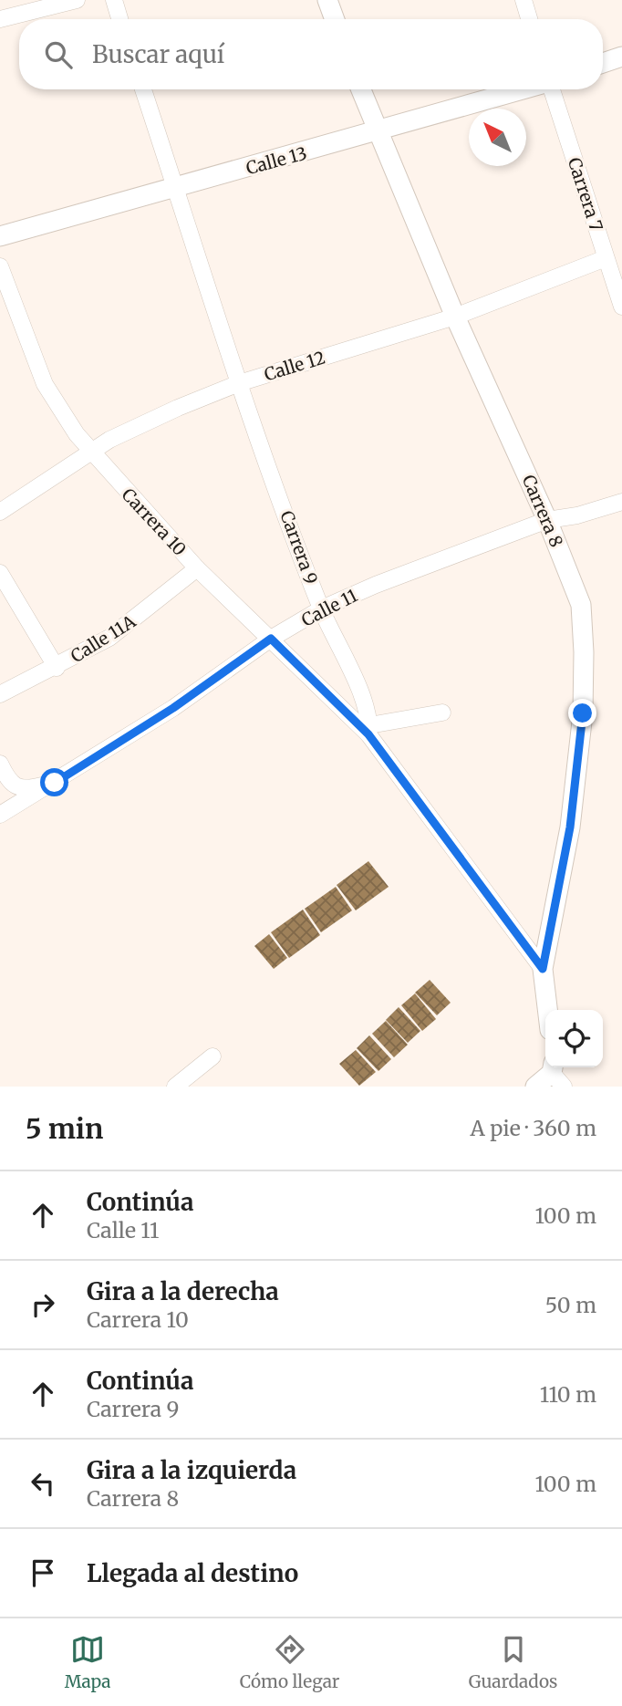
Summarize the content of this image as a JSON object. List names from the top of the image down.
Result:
{
  "streets": {
    "street": [
      "Calle 13",
      "Carrera 7",
      "Calle 12",
      "Carrera 8",
      "Carrera 10",
      "Carrera 9",
      "Calle 11",
      "Calle 11A"
    ]
  },
  "crossings": [
    ["Calle 13", "Carrera 8"],
    ["Calle 13", "Carrera 9"],
    ["Carrera 7", "Calle 12"],
    ["Calle 12", "Carrera 8"],
    ["Calle 12", "Carrera 10"],
    ["Calle 12", "Carrera 9"],
    ["Carrera 8", "Carrera 9"],
    ["Carrera 8", "Calle 11"],
    ["Carrera 10", "Carrera 9"],
    ["Carrera 10", "Calle 11"],
    ["Carrera 10", "Calle 11A"],
    ["Carrera 9", "Calle 11"]
  ],
  "north": "top left",
  "page": {
    "search": "Buscar aquí",
    "heading": ["5 min", "A pie · 360 m"],
    "list": [
      ["Continúa", "Calle 11", "100 m"],
      ["Gira a la derecha", "Carrera 10", "50 m"],
      ["Continúa", "Carrera 9", "110 m"],
      ["Gira a la izquierda", "Carrera 8", "100 m"],
      "Llegada al destino"
    ],
    "nav": ["Mapa", "Cómo llegar", "Guardados"]
  }
}
